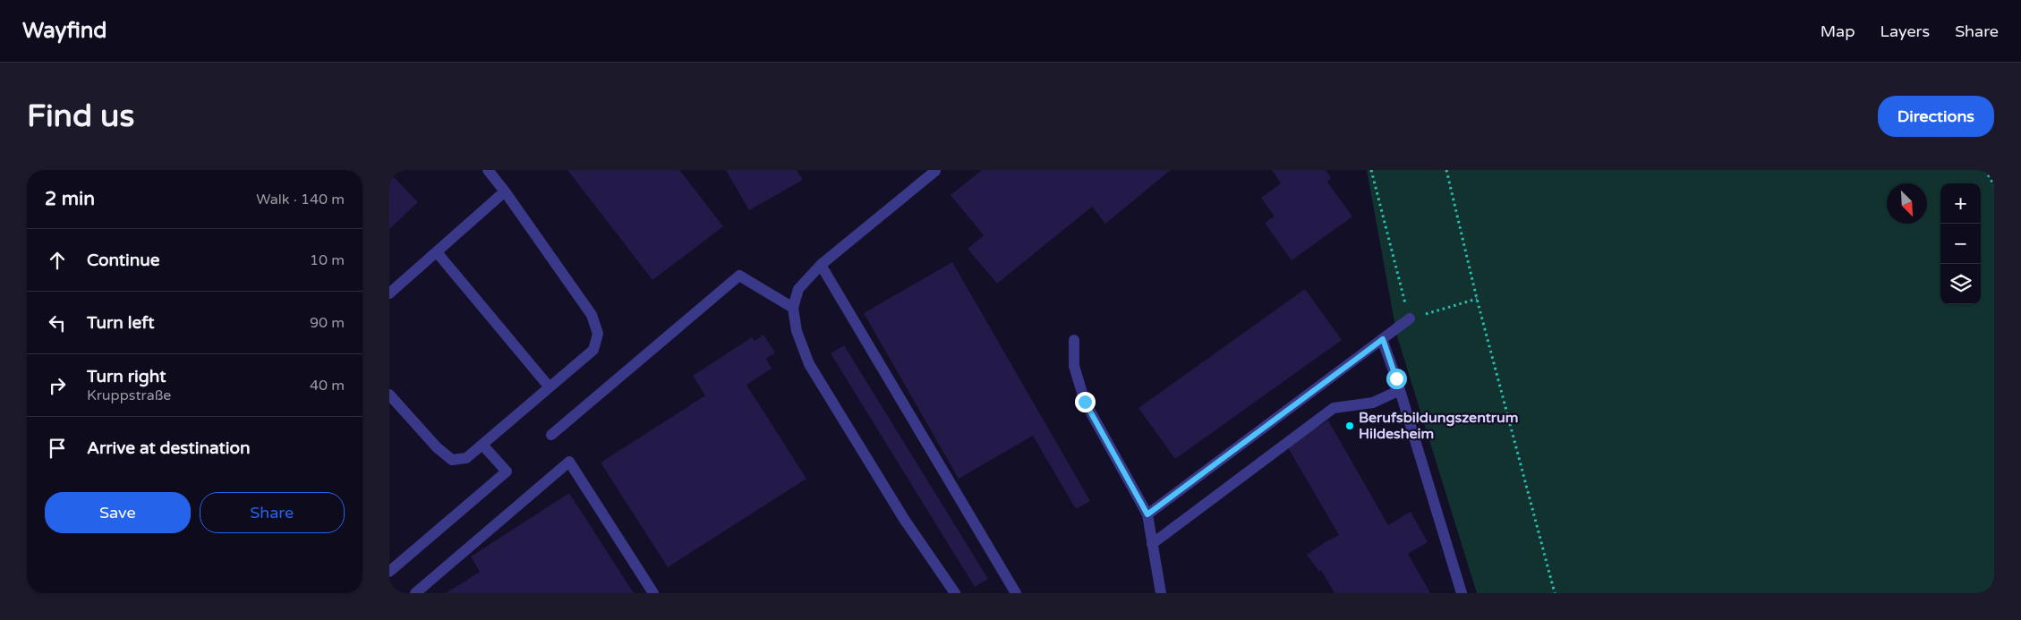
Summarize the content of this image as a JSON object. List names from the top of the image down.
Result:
{
  "places": ["Berufsbildungszentrum Hildesheim"],
  "north": "bottom right",
  "page": {
    "header": "Wayfind",
    "nav": ["Map", "Layers", "Share"],
    "buttons": [
      "Directions",
      ["Save", "Share"]
    ],
    "title": "Find us",
    "heading": ["2 min", "Walk · 140 m"],
    "map_buttons": ["+", "−"],
    "list": [
      ["Continue", "10 m"],
      ["Turn left", "90 m"],
      ["Turn right", "Kruppstraße", "40 m"],
      "Arrive at destination"
    ]
  }
}
